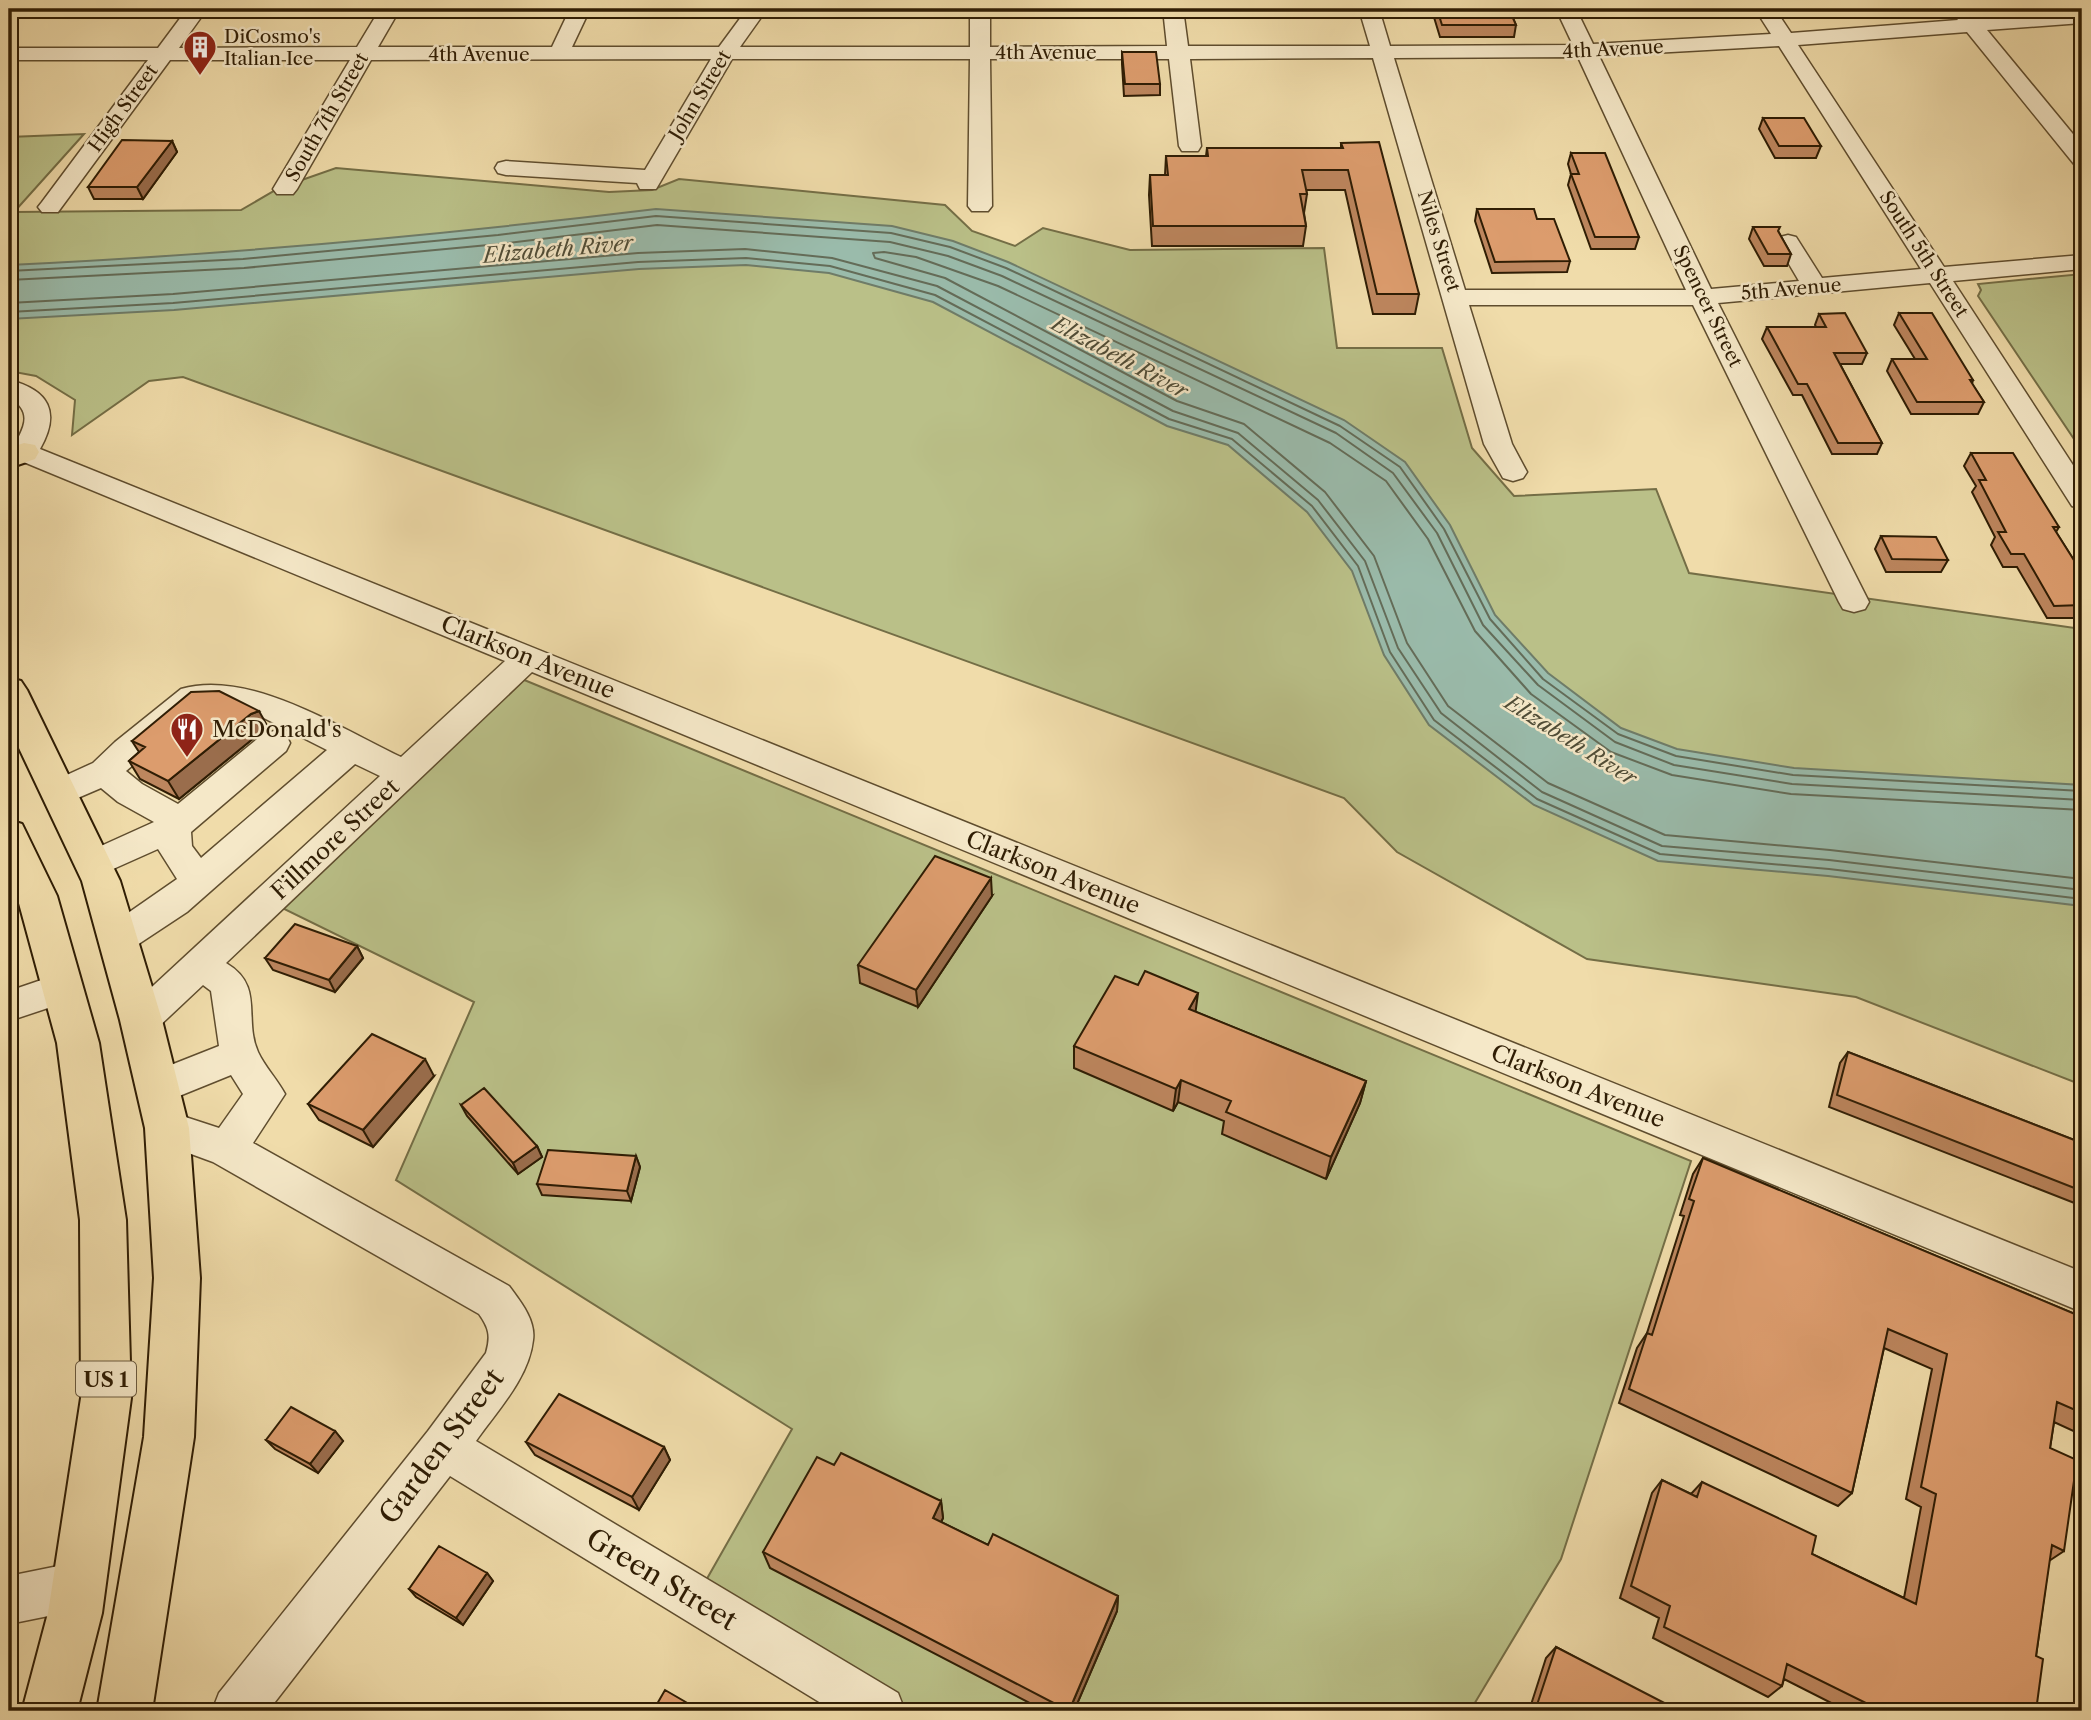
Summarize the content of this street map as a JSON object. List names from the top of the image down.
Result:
{
  "streets": {
    "highway": ["US 1"],
    "street": [
      "4th Avenue",
      "John Street",
      "High Street",
      "South 7th Street",
      "Niles Street",
      "South 5th Street",
      "5th Avenue",
      "Spencer Street",
      "Clarkson Avenue",
      "Fillmore Street",
      "Garden Street",
      "Green Street"
    ]
  },
  "crossings": [
    ["4th Avenue", "John Street"],
    ["4th Avenue", "High Street"],
    ["4th Avenue", "South 7th Street"],
    ["4th Avenue", "Niles Street"],
    ["4th Avenue", "South 5th Street"],
    ["4th Avenue", "Spencer Street"],
    ["Niles Street", "5th Avenue"],
    ["South 5th Street", "5th Avenue"],
    ["5th Avenue", "Spencer Street"],
    ["Clarkson Avenue", "Fillmore Street"],
    ["Garden Street", "Green Street"]
  ],
  "water": ["Elizabeth River"],
  "places": {
    "building": ["DiCosmo's Italian Ice"],
    "restaurant": ["McDonald's"]
  }
}
